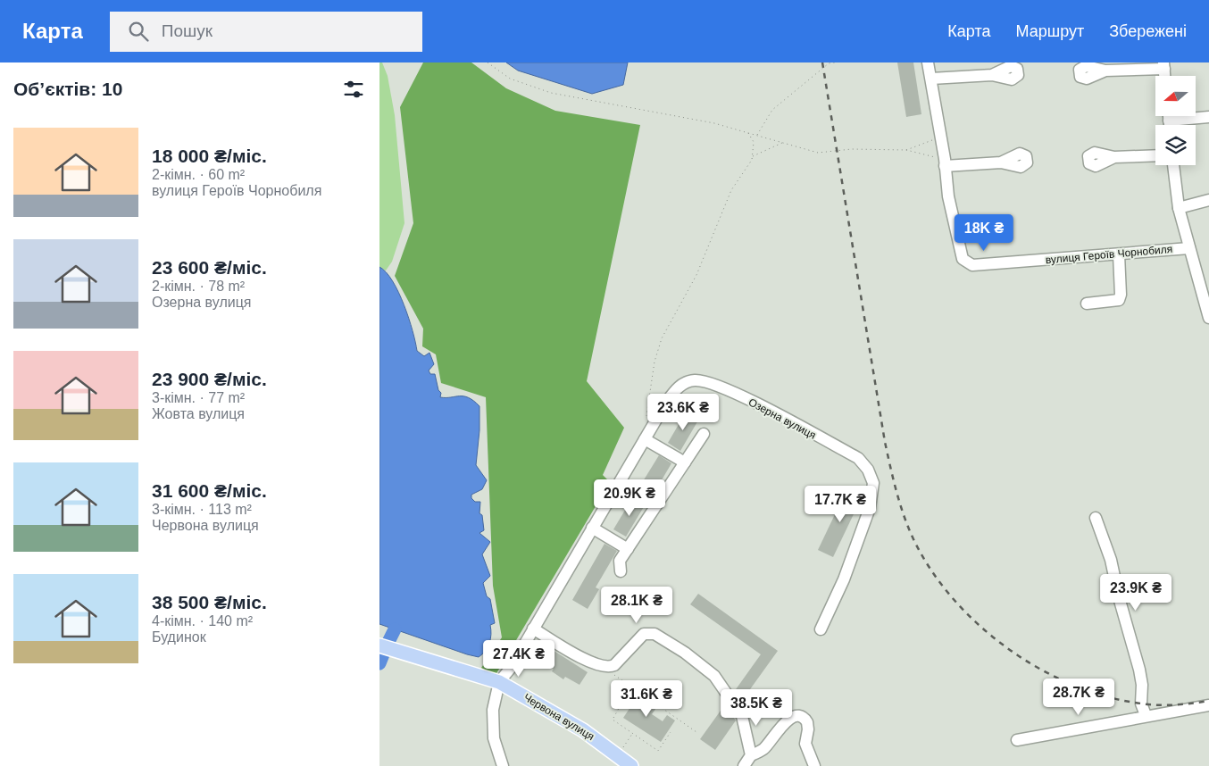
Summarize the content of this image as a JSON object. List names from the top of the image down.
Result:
{
  "streets": {
    "main road": ["Червона вулиця"],
    "street": ["вулиця Героїв Чорнобиля", "Озерна вулиця"]
  },
  "crossings": [
    ["Озерна вулиця", "Червона вулиця"]
  ],
  "north": "left",
  "page": {
    "header": "Карта",
    "search": "Пошук",
    "nav": ["Карта", "Маршрут", "Збережені"],
    "heading": "Об’єктів: 10",
    "list": [
      {
        "name": "18 000 ₴/міс.",
        "note": "2-кімн. · 60 m² · вулиця Героїв Чорнобиля"
      },
      {
        "name": "23 600 ₴/міс.",
        "note": "2-кімн. · 78 m² · Озерна вулиця"
      },
      {
        "name": "23 900 ₴/міс.",
        "note": "3-кімн. · 77 m² · Жовта вулиця"
      },
      {
        "name": "31 600 ₴/міс.",
        "note": "3-кімн. · 113 m² · Червона вулиця"
      },
      {
        "name": "38 500 ₴/міс.",
        "note": "4-кімн. · 140 m² · Будинок"
      }
    ],
    "price": [
      "18K ₴",
      "23.6K ₴",
      "20.9K ₴",
      "17.7K ₴",
      "23.9K ₴",
      "28.1K ₴",
      "27.4K ₴",
      "28.7K ₴",
      "31.6K ₴",
      "38.5K ₴"
    ]
  }
}
